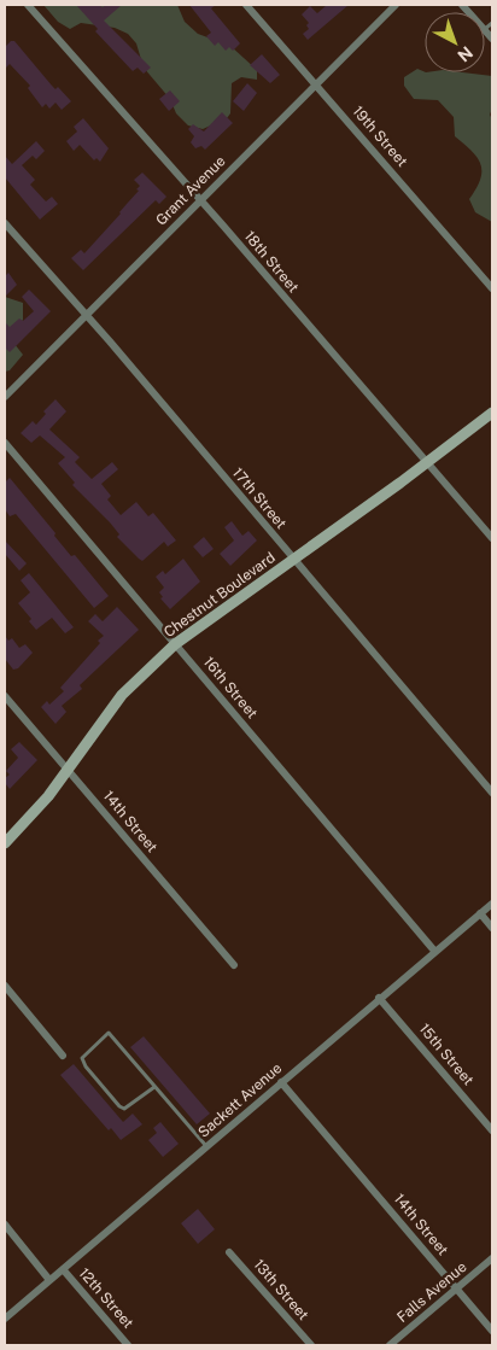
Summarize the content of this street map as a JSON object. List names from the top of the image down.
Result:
{
  "streets": {
    "street": [
      "19th Street",
      "Grant Avenue",
      "18th Street",
      "17th Street",
      "Chestnut Boulevard",
      "16th Street",
      "14th Street",
      "15th Street",
      "Sackett Avenue",
      "13th Street",
      "Falls Avenue",
      "12th Street"
    ]
  },
  "crossings": [
    ["19th Street", "Grant Avenue"],
    ["Grant Avenue", "18th Street"],
    ["Grant Avenue", "17th Street"],
    ["18th Street", "Chestnut Boulevard"],
    ["17th Street", "Chestnut Boulevard"],
    ["Chestnut Boulevard", "16th Street"],
    ["Chestnut Boulevard", "14th Street"],
    ["16th Street", "Sackett Avenue"],
    ["14th Street", "Sackett Avenue"],
    ["14th Street", "Falls Avenue"],
    ["15th Street", "Sackett Avenue"],
    ["Sackett Avenue", "12th Street"]
  ],
  "north": "bottom right"
}
